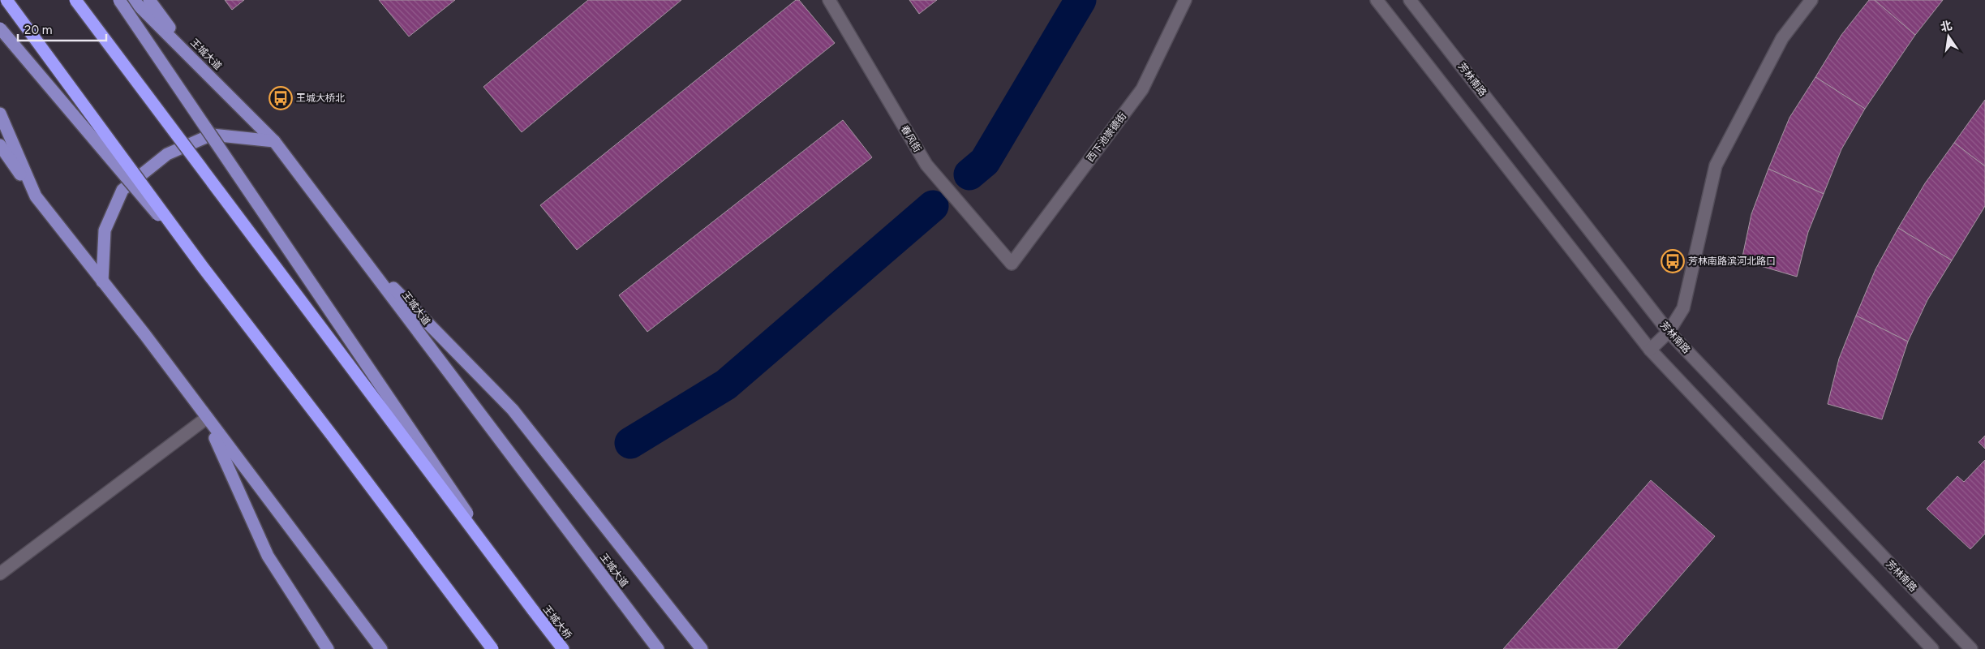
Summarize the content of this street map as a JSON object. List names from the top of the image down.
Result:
{
  "streets": {
    "highway": ["王城大桥"],
    "main road": ["王城大道"],
    "street": ["芳林南路", "西下池崇德街", "春风街"]
  },
  "crossings": [
    ["西下池崇德街", "春风街"]
  ],
  "places": {
    "bus stop": ["王城大桥北", "芳林南路滨河北路口"]
  },
  "scale_bar": "20 m",
  "north": "top"
}
